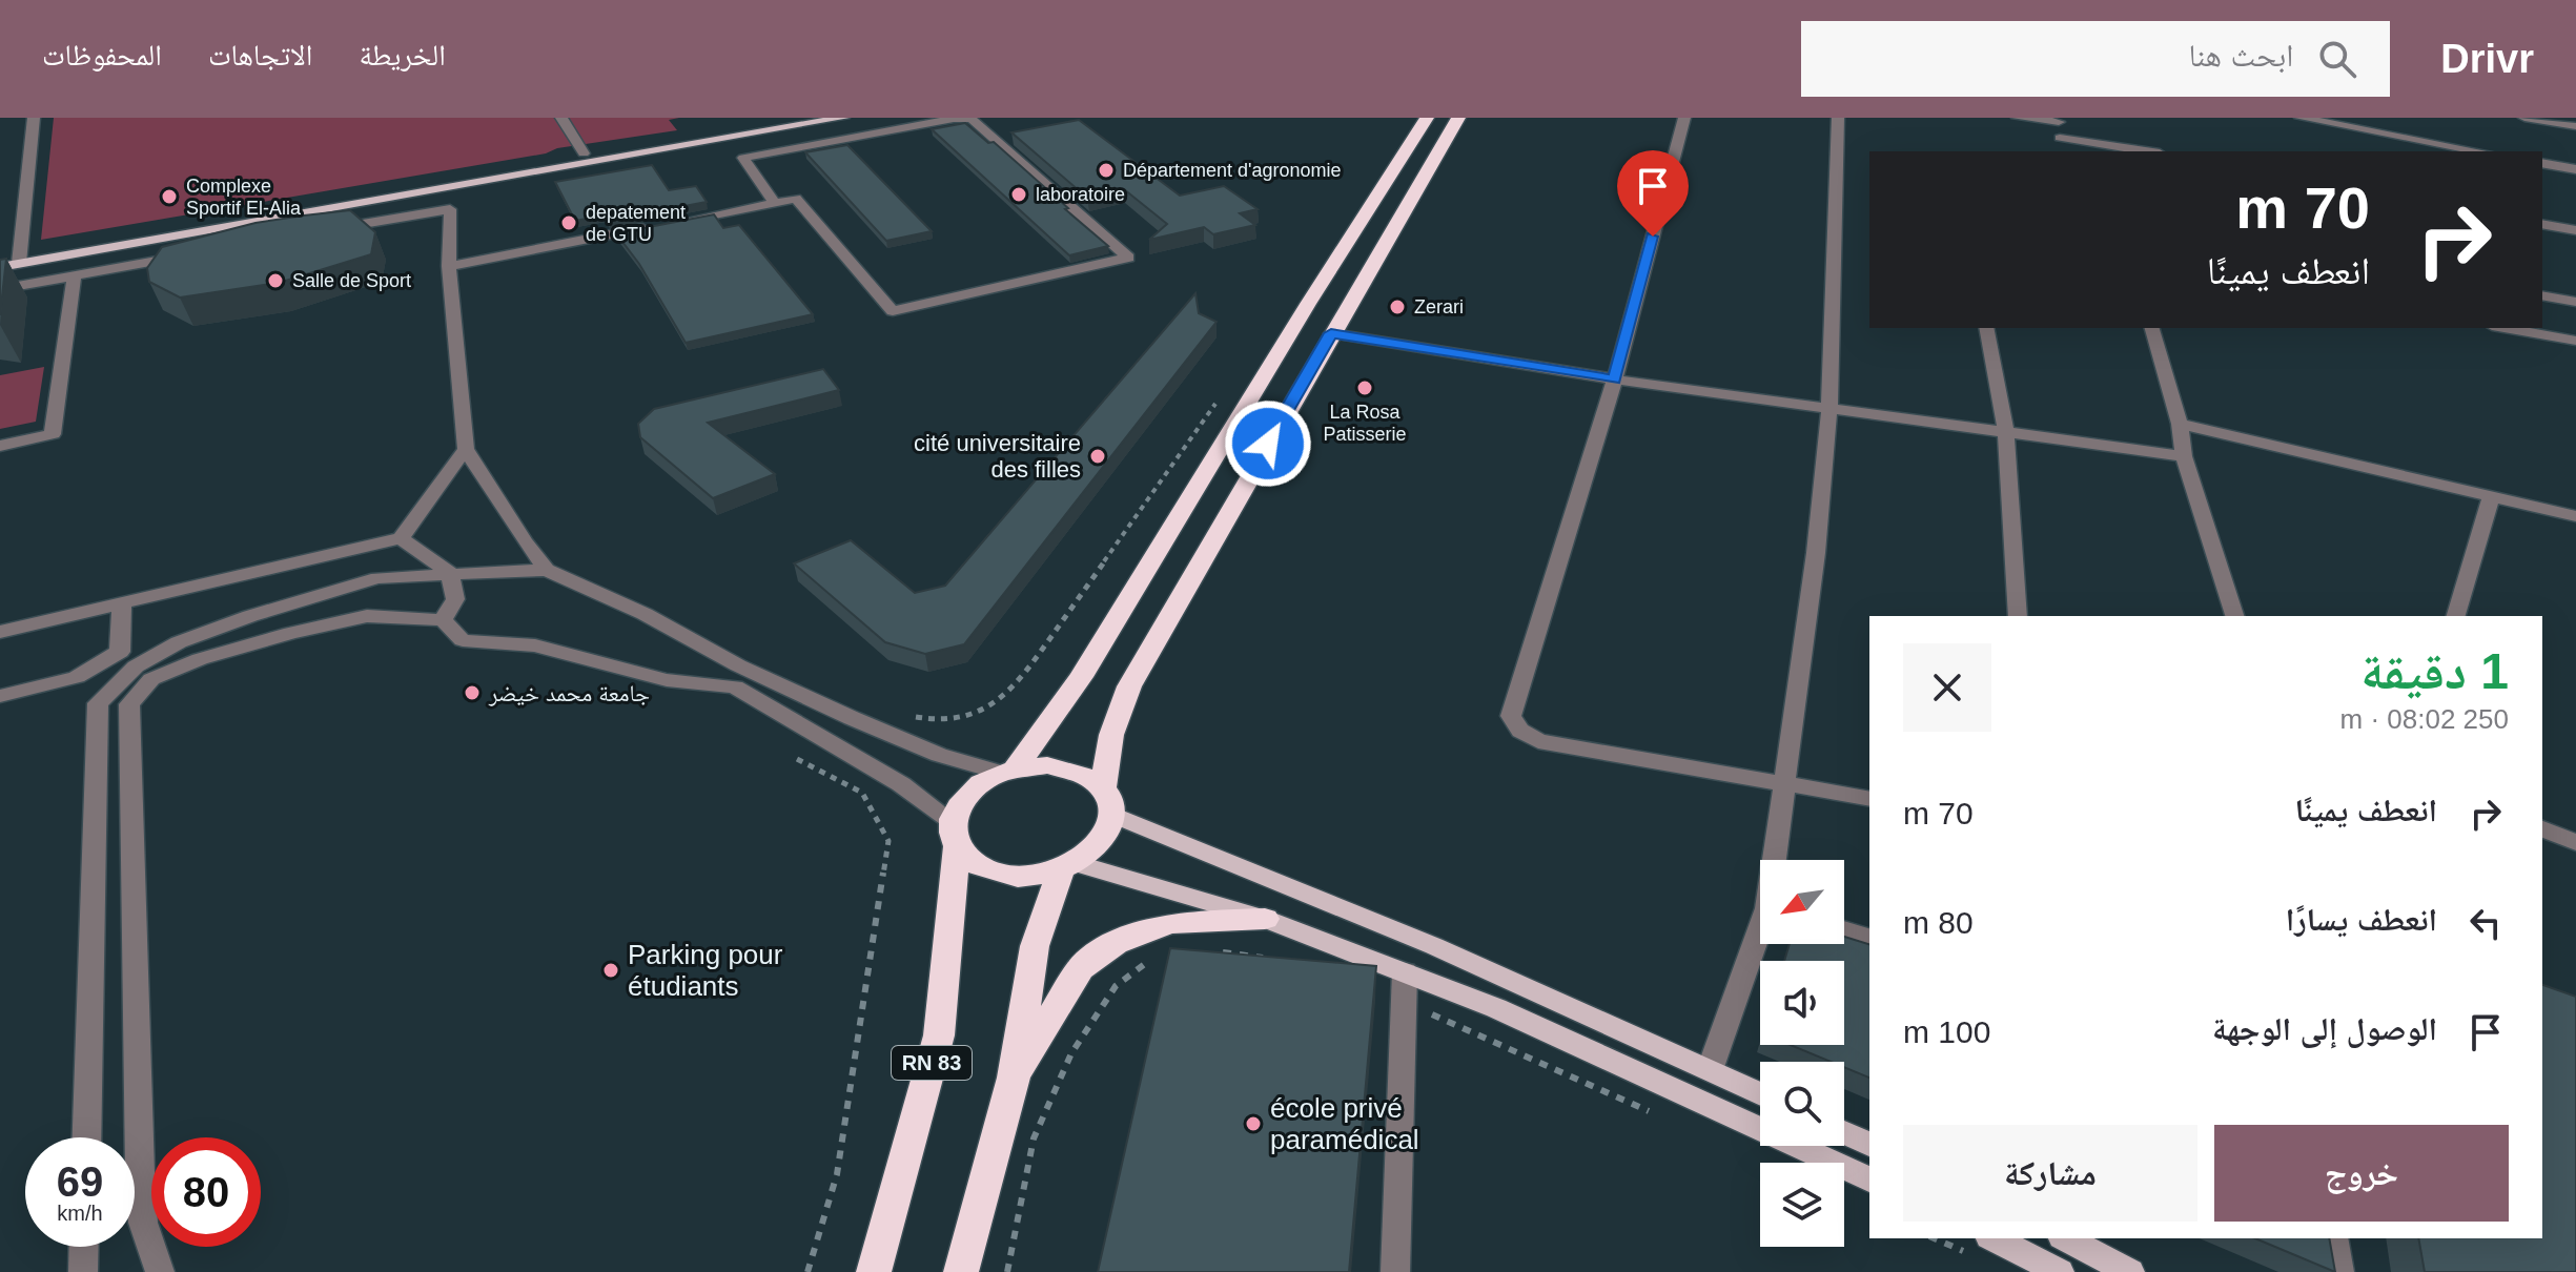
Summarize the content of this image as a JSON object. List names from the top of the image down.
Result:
{
  "streets": {
    "highway": ["RN 83"]
  },
  "places": [
    "Département d'agronomie",
    "laboratoire",
    "Complexe Sportif El-Alia",
    "depatement de GTU",
    "Salle de Sport",
    "Zerari",
    "La Rosa Patisserie",
    "cité universitaire des filles",
    "جامعة محمد خيضر",
    "Parking pour étudiants",
    "école privé paramédical"
  ],
  "north": "bottom left",
  "page": {
    "header": "Drivr",
    "search": "ابحث هنا",
    "nav": ["الخريطة", "الاتجاهات", "المحفوظات"],
    "turn": ["70 m", "انعطف يمينًا"],
    "heading": ["1 دقيقة", "250 m · 08:02"],
    "list": [
      {
        "name": "انعطف يمينًا",
        "value": "70 m"
      },
      {
        "name": "انعطف يسارًا",
        "value": "80 m"
      },
      {
        "name": "الوصول إلى الوجهة",
        "value": "100 m"
      }
    ],
    "buttons": ["خروج", "مشاركة"],
    "speed": "69 km/h",
    "limit": "80"
  }
}
